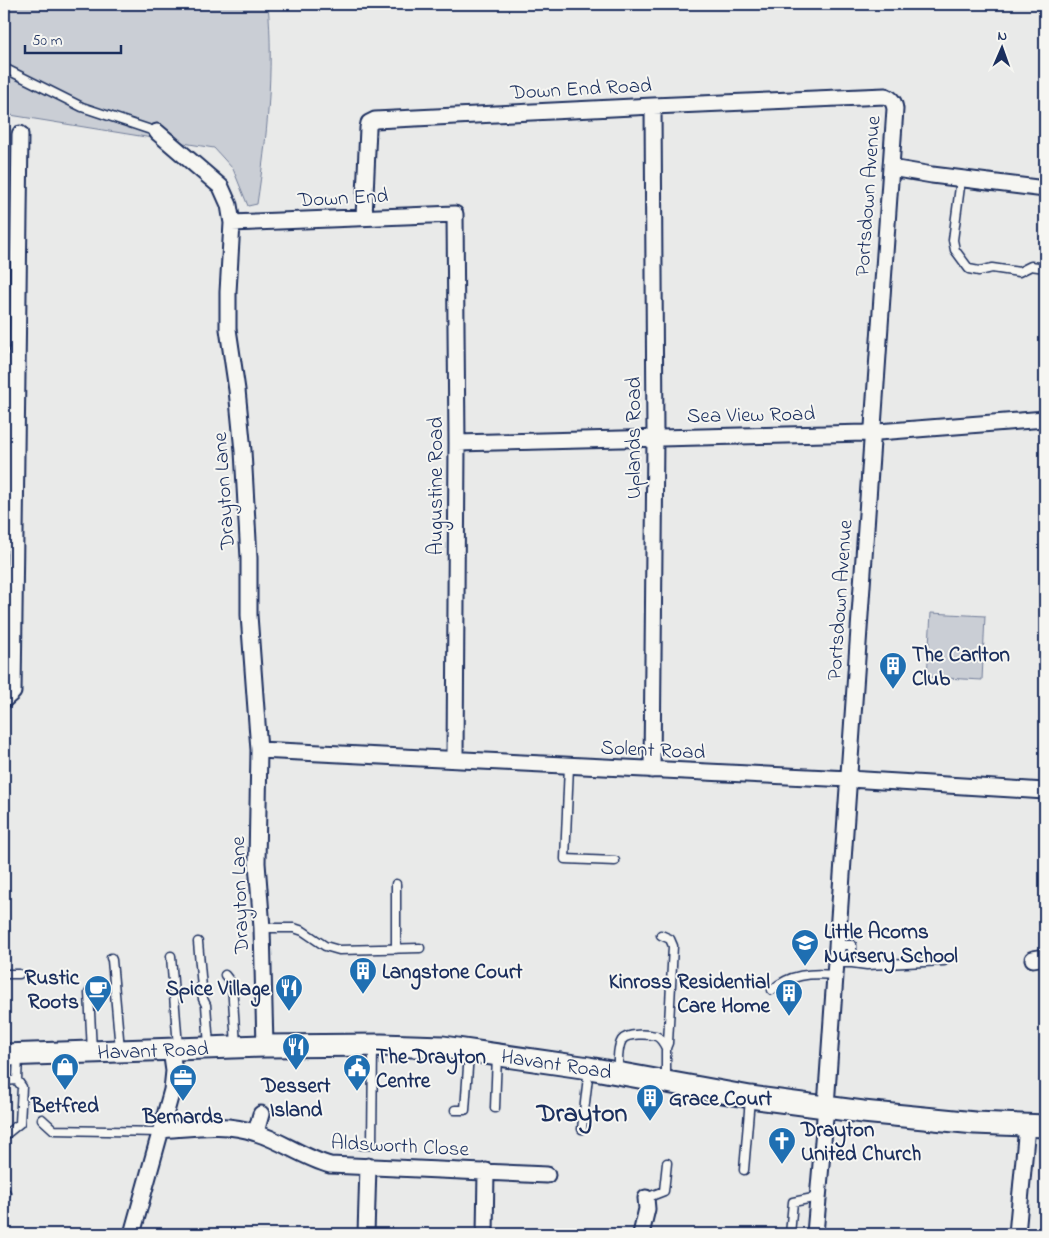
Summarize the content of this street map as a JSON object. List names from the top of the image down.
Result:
{
  "streets": {
    "street": [
      "Down End Road",
      "Portsdown Avenue",
      "Down End",
      "Sea View Road",
      "Uplands Road",
      "Augustine Road",
      "Drayton Lane",
      "Solent Road",
      "Havant Road",
      "Aldsworth Close"
    ]
  },
  "crossings": [
    ["Down End Road", "Portsdown Avenue"],
    ["Down End Road", "Down End"],
    ["Down End Road", "Uplands Road"],
    ["Portsdown Avenue", "Sea View Road"],
    ["Portsdown Avenue", "Solent Road"],
    ["Portsdown Avenue", "Havant Road"],
    ["Down End", "Augustine Road"],
    ["Down End", "Drayton Lane"],
    ["Sea View Road", "Uplands Road"],
    ["Sea View Road", "Augustine Road"],
    ["Uplands Road", "Solent Road"],
    ["Augustine Road", "Solent Road"],
    ["Drayton Lane", "Solent Road"],
    ["Drayton Lane", "Havant Road"]
  ],
  "districts": ["Drayton"],
  "places": {
    "building": [
      "The Carlton Club",
      "Langstone Court",
      "Kinross Residential Care Home",
      "Grace Court"
    ],
    "school or university": ["Little Acorns Nursery School"],
    "restaurant": ["Spice Village", "Dessert Island"],
    "cafe": ["Rustic Roots"],
    "shop": ["Betfred"],
    "public building": ["The Drayton Centre"],
    "office": ["Bernards"],
    "church": ["Drayton United Church"]
  },
  "scale_bar": "50 m",
  "north": "top"
}
